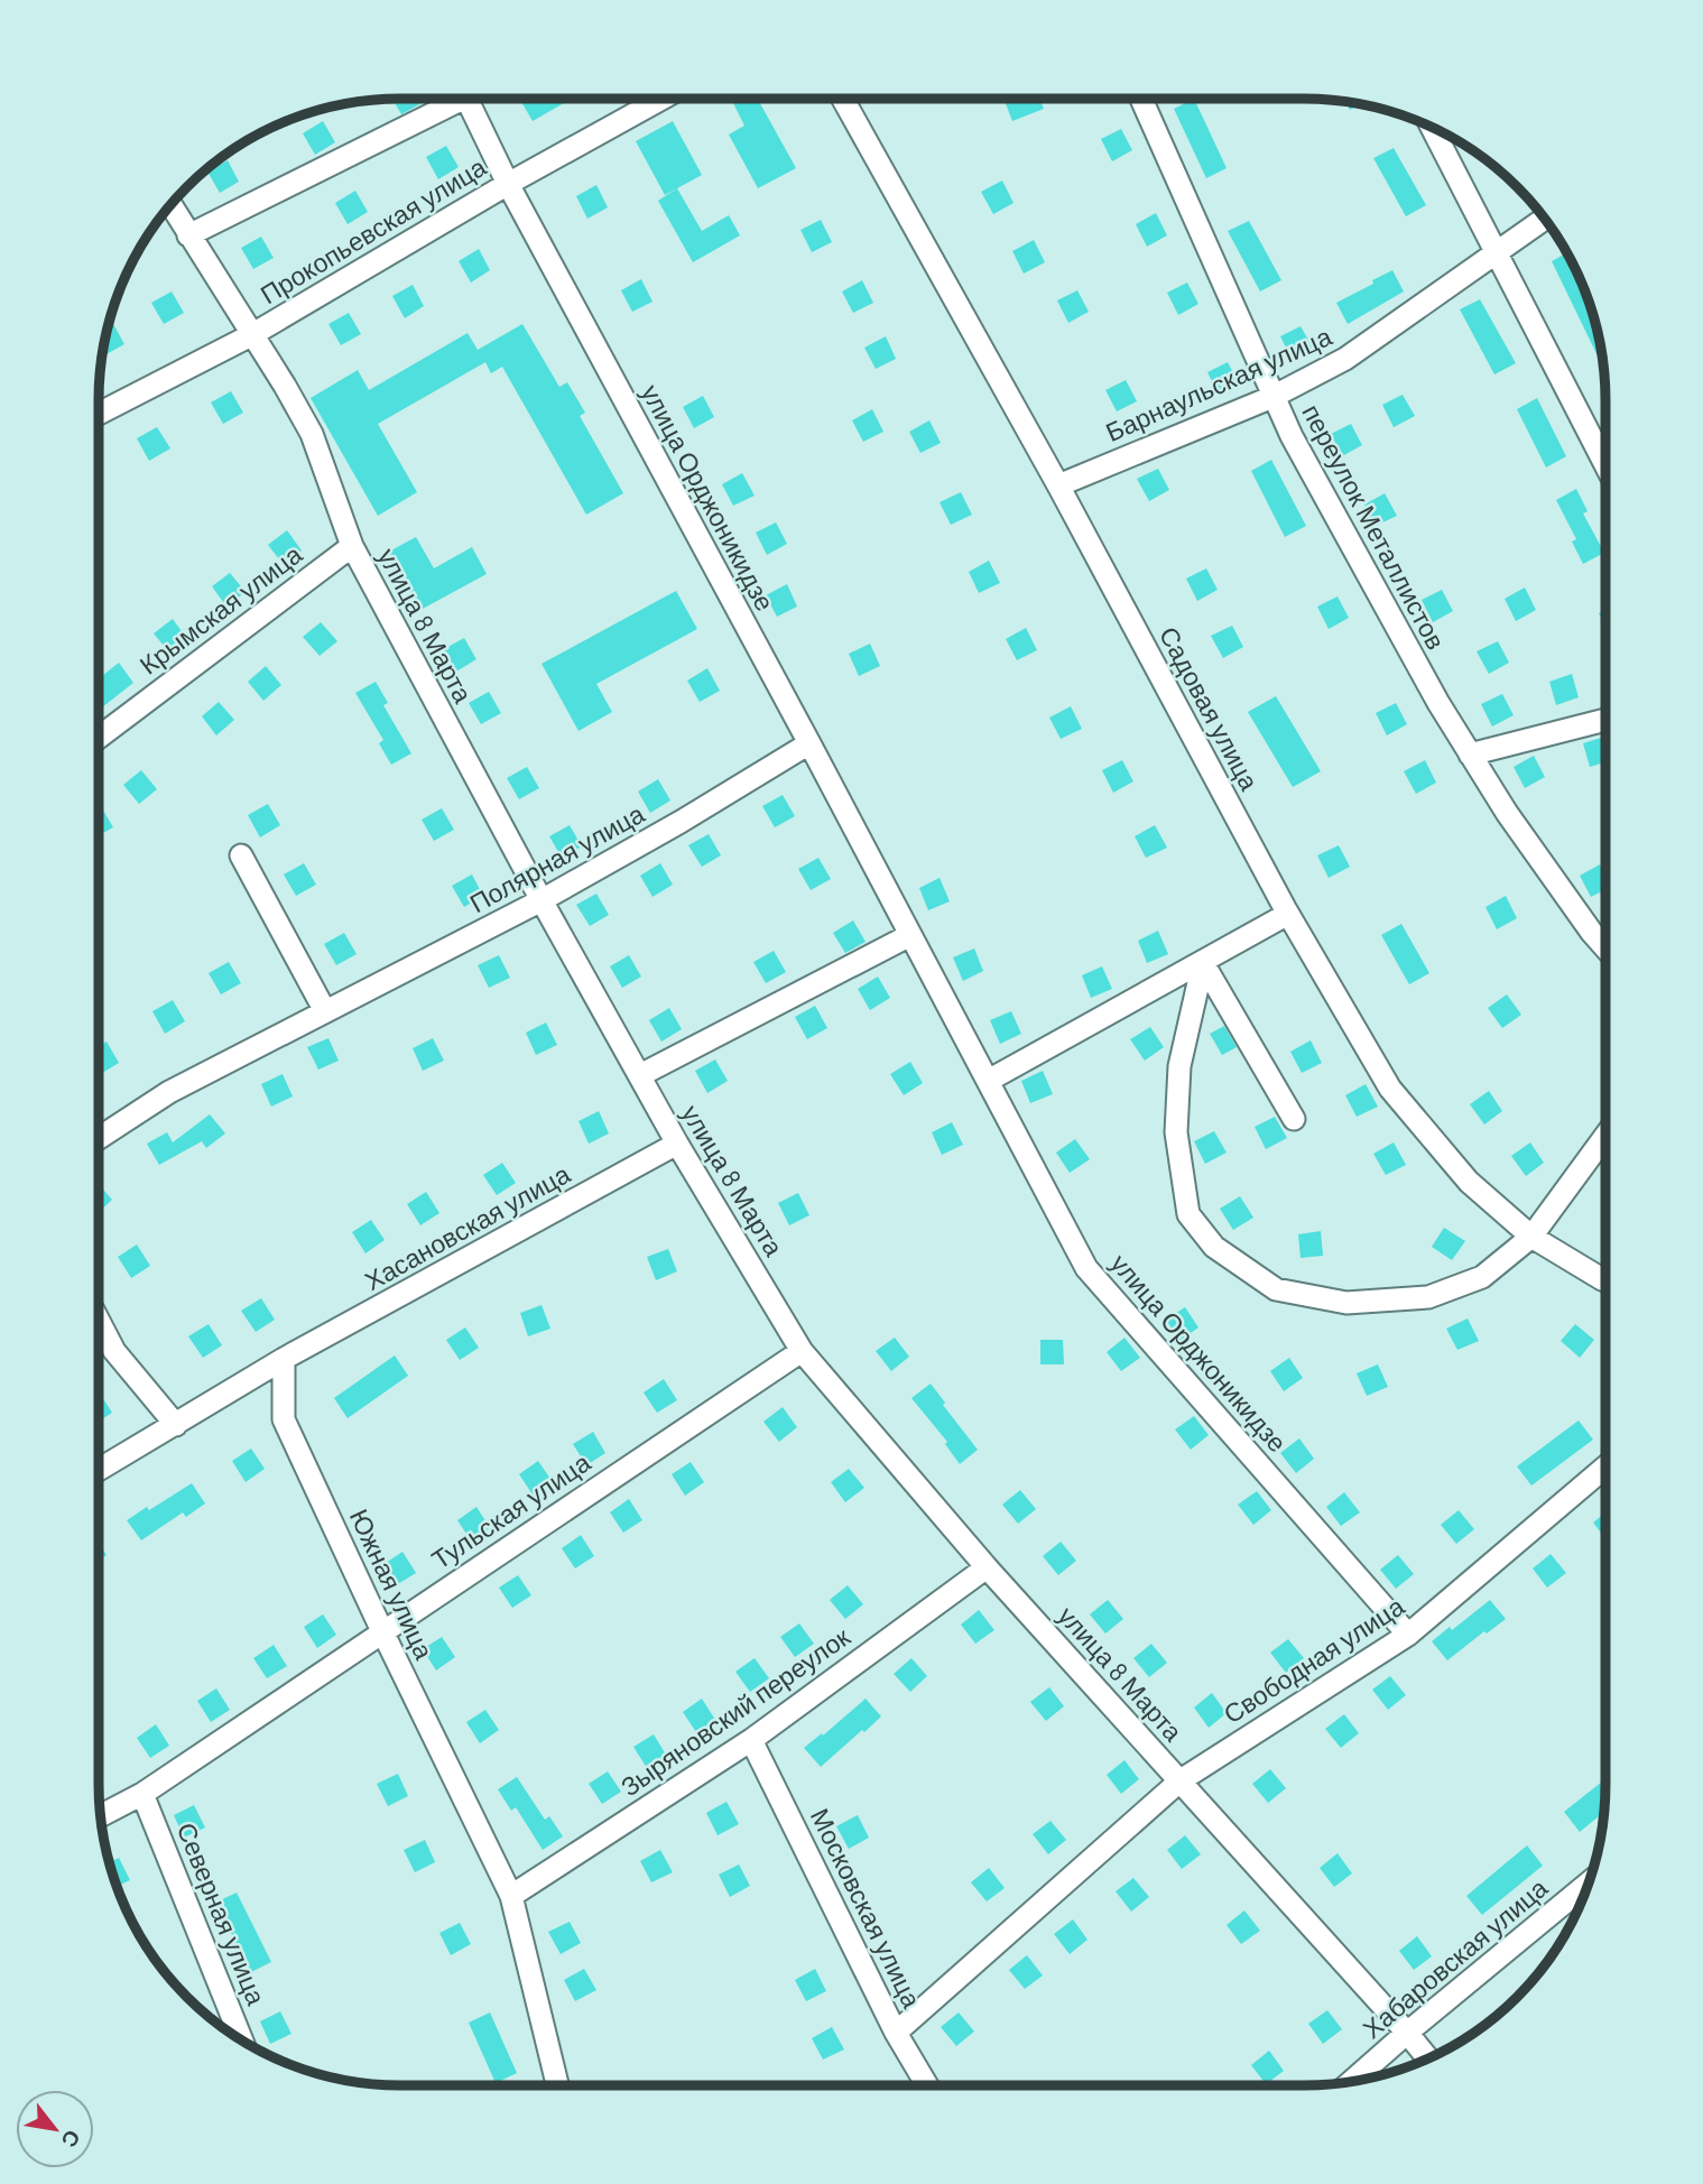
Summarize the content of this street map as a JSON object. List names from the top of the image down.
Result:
{
  "streets": {
    "street": [
      "Прокопьевская улица",
      "Барнаульская улица",
      "улица Орджоникидзе",
      "переулок Металлистов",
      "Крымская улица",
      "улица 8 Марта",
      "Садовая улица",
      "Полярная улица",
      "Хасановская улица",
      "Тульская улица",
      "Южная улица",
      "Свободная улица",
      "Зыряновский переулок",
      "Московская улица",
      "Северная улица",
      "Хабаровская улица"
    ]
  },
  "crossings": [
    ["Прокопьевская улица", "улица Орджоникидзе"],
    ["Прокопьевская улица", "улица 8 Марта"],
    ["Барнаульская улица", "переулок Металлистов"],
    ["Барнаульская улица", "Садовая улица"],
    ["улица Орджоникидзе", "Полярная улица"],
    ["улица Орджоникидзе", "Свободная улица"],
    ["Крымская улица", "улица 8 Марта"],
    ["улица 8 Марта", "Полярная улица"],
    ["улица 8 Марта", "Хасановская улица"],
    ["улица 8 Марта", "Тульская улица"],
    ["улица 8 Марта", "Свободная улица"],
    ["улица 8 Марта", "Зыряновский переулок"],
    ["улица 8 Марта", "Хабаровская улица"],
    ["Хасановская улица", "Южная улица"],
    ["Тульская улица", "Южная улица"],
    ["Тульская улица", "Северная улица"],
    ["Южная улица", "Зыряновский переулок"],
    ["Свободная улица", "Московская улица"],
    ["Зыряновский переулок", "Московская улица"]
  ],
  "north": "bottom right"
}
